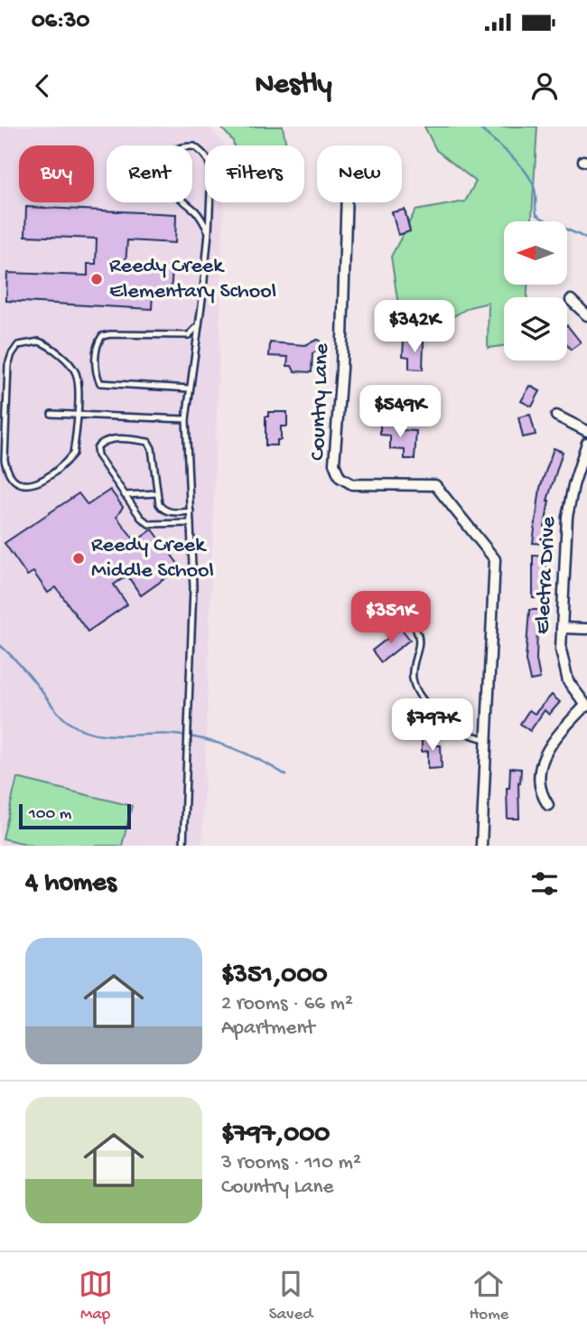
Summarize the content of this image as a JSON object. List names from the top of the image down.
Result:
{
  "streets": {
    "street": ["Country Lane", "Electra Drive"]
  },
  "places": ["Reedy Creek Elementary School", "Reedy Creek Middle School"],
  "scale_bar": "100 m",
  "north": "left",
  "page": {
    "status": "06:30",
    "header": "Nestly",
    "chip": [
      "Buy",
      "Rent",
      "Filters",
      "New"
    ],
    "price": [
      "$342K",
      "$549K",
      "$351K",
      "$797K"
    ],
    "scale": "100 m",
    "heading": "4 homes",
    "list": [
      {
        "name": "$351,000",
        "note": "2 rooms · 66 m² · Apartment"
      },
      {
        "name": "$797,000",
        "note": "3 rooms · 110 m² · Country Lane"
      }
    ],
    "tabs": ["Map", "Saved", "Home"]
  }
}
